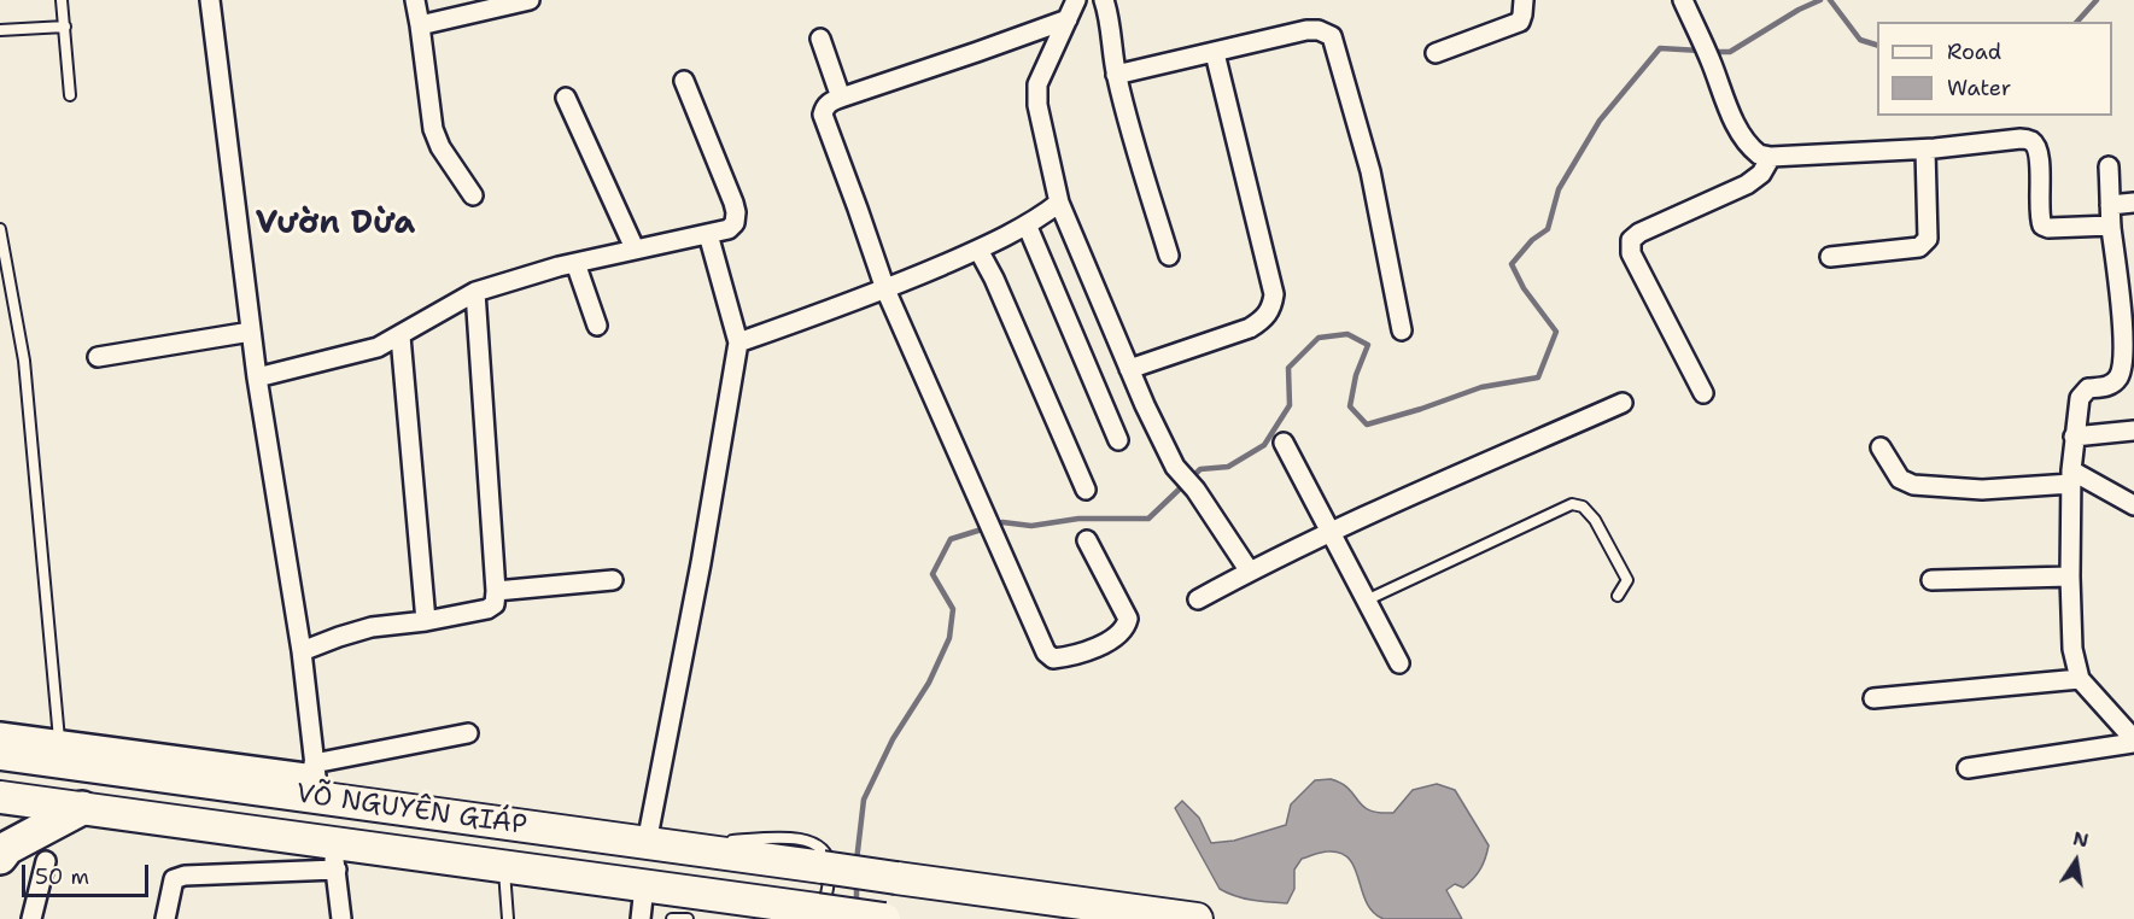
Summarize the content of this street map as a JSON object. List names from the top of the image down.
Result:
{
  "streets": {
    "highway": ["VÕ NGUYÊN GIÁP"]
  },
  "districts": ["Vườn Dừa"],
  "legend": ["Road", "Water"],
  "scale_bar": "50 m",
  "north": "top"
}
